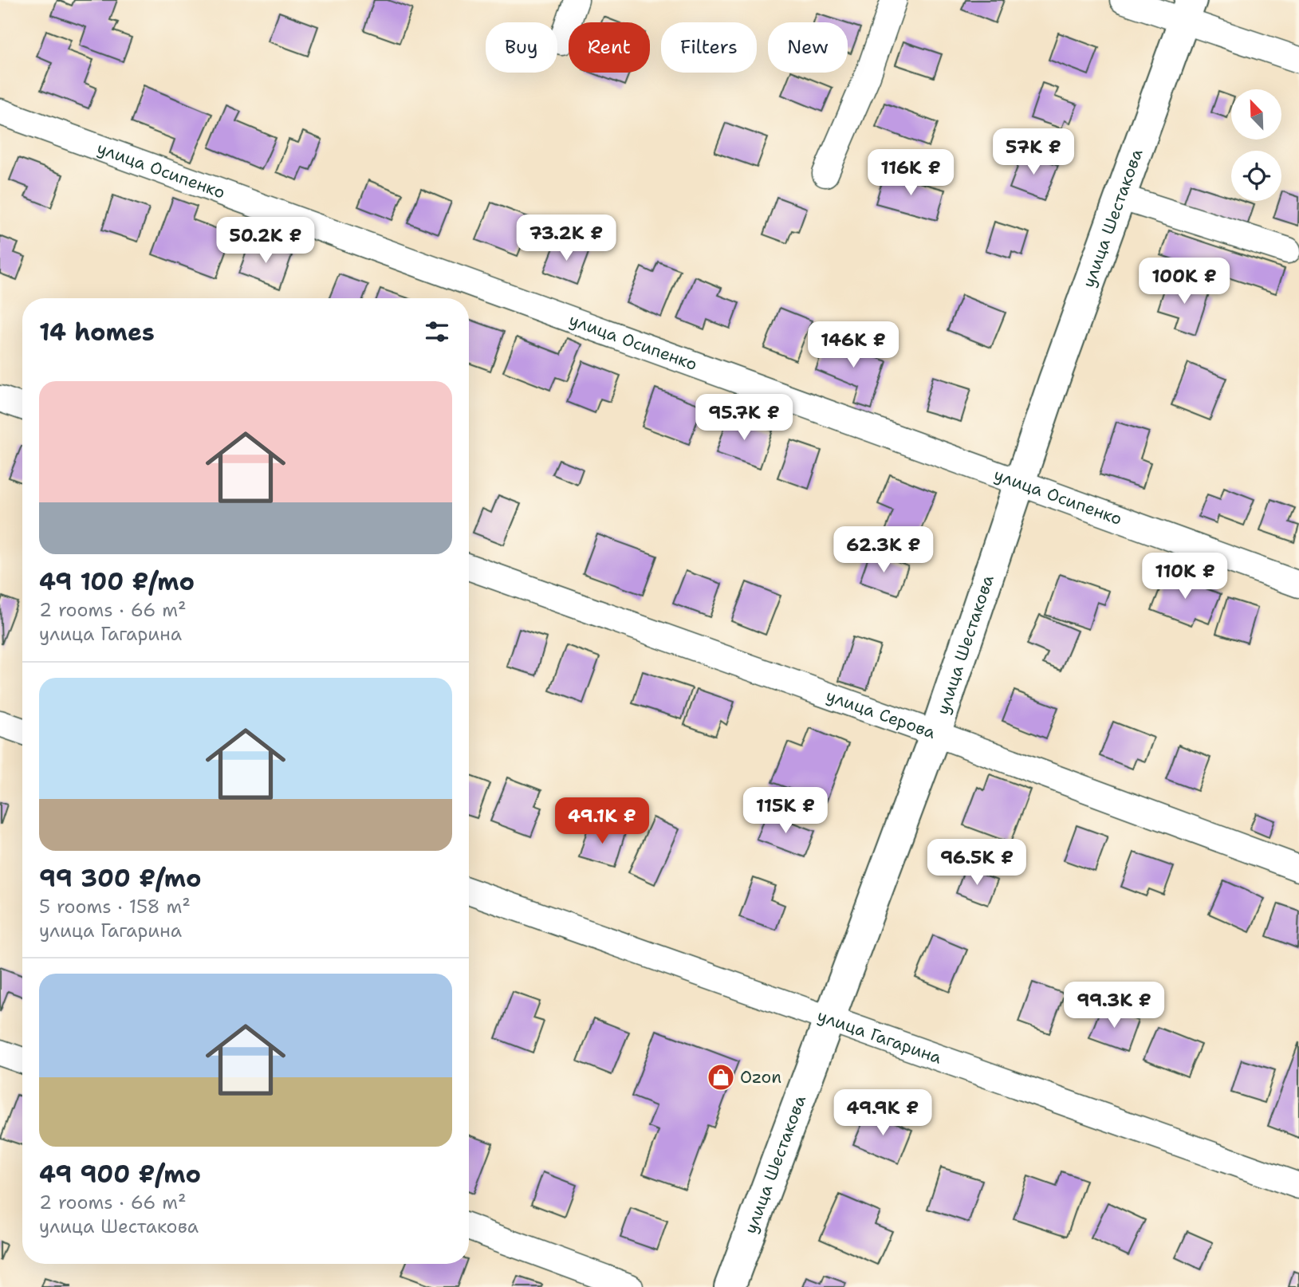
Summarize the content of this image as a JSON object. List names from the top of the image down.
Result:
{
  "streets": {
    "main road": ["улица Шестакова"],
    "street": ["улица Осипенко", "улица Серова", "улица Гагарина"]
  },
  "crossings": [
    ["улица Осипенко", "улица Шестакова"],
    ["улица Шестакова", "улица Серова"],
    ["улица Шестакова", "улица Гагарина"]
  ],
  "places": {
    "shop": ["Ozon"]
  },
  "north": "top left",
  "page": {
    "chip": [
      "Buy",
      "Rent",
      "Filters",
      "New"
    ],
    "price": [
      "57K ₽",
      "116K ₽",
      "73.2K ₽",
      "50.2K ₽",
      "100K ₽",
      "146K ₽",
      "95.7K ₽",
      "62.3K ₽",
      "110K ₽",
      "115K ₽",
      "49.1K ₽",
      "96.5K ₽",
      "99.3K ₽",
      "49.9K ₽"
    ],
    "heading": "14 homes",
    "list": [
      {
        "name": "49 100 ₽/mo",
        "note": "2 rooms · 66 m² · улица Гагарина"
      },
      {
        "name": "99 300 ₽/mo",
        "note": "5 rooms · 158 m² · улица Гагарина"
      },
      {
        "name": "49 900 ₽/mo",
        "note": "2 rooms · 66 m² · улица Шестакова"
      }
    ]
  }
}
